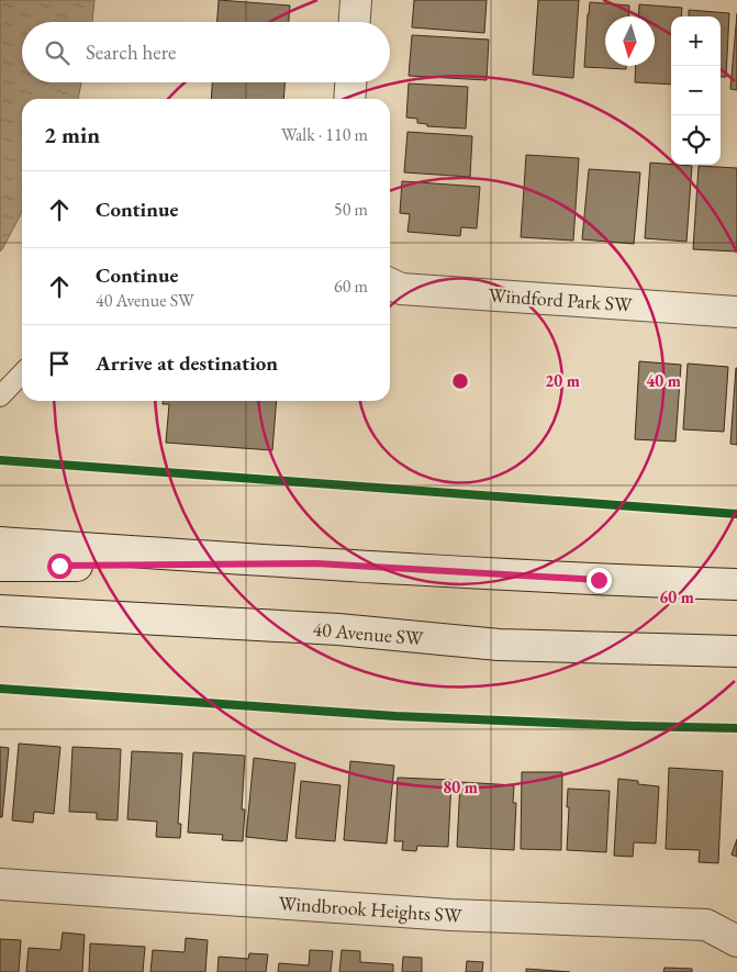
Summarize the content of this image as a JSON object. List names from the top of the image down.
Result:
{
  "streets": {
    "main road": ["Windford Park SW", "40 Avenue SW", "Windbrook Heights SW"]
  },
  "north": "bottom",
  "page": {
    "map_buttons": ["+", "−"],
    "search": "Search here",
    "heading": ["2 min", "Walk · 110 m"],
    "list": [
      ["Continue", "50 m"],
      ["Continue", "40 Avenue SW", "60 m"],
      "Arrive at destination"
    ]
  },
  "rings": [
    "20 m",
    "40 m",
    "60 m",
    "80 m"
  ]
}
